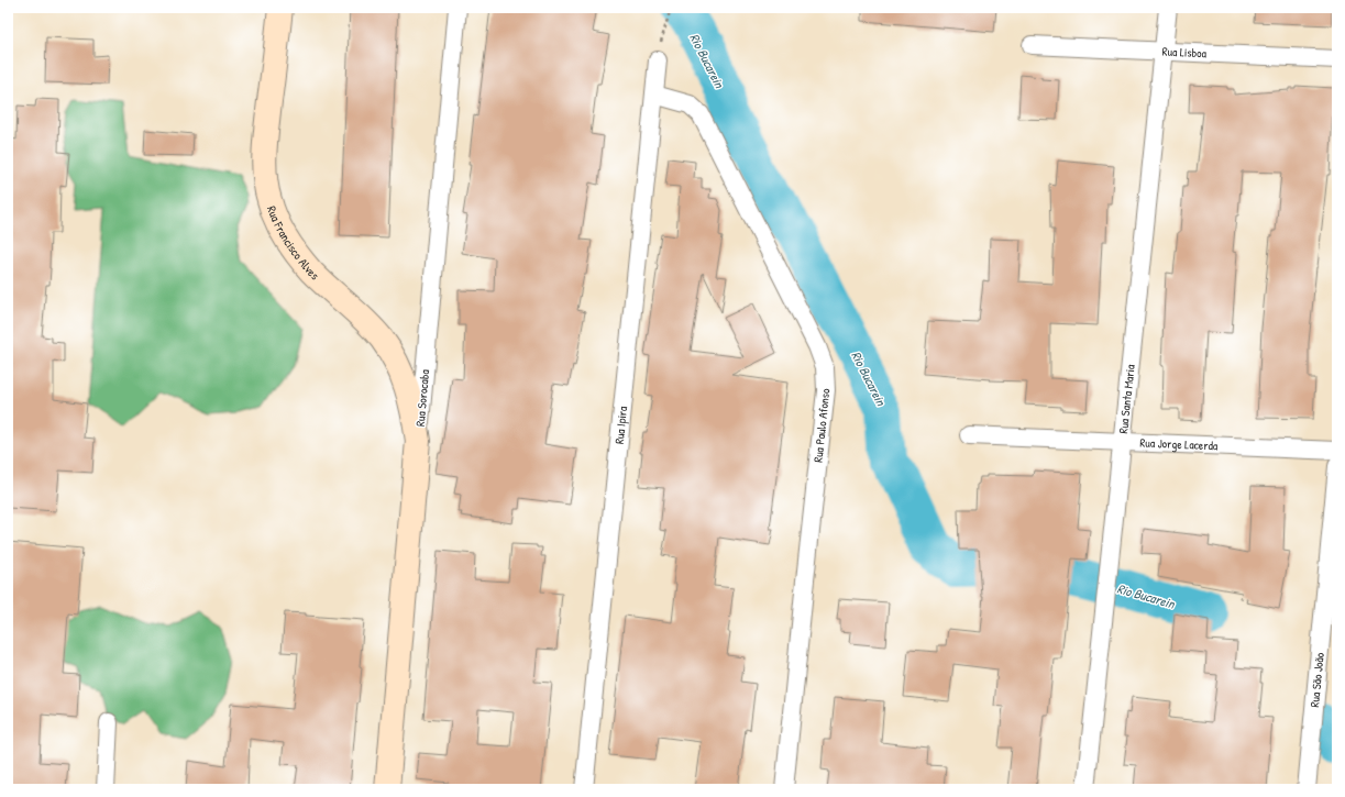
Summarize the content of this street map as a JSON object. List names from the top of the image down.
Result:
{
  "streets": {
    "main road": ["Rua Francisco Alves", "Rua Sorocaba"],
    "street": [
      "Rua Lisboa",
      "Rua Santa Maria",
      "Rua Ipira",
      "Rua Paulo Afonso",
      "Rua Jorge Lacerda",
      "Rua São João"
    ]
  },
  "crossings": [
    ["Rua Lisboa", "Rua Santa Maria"],
    ["Rua Francisco Alves", "Rua Sorocaba"],
    ["Rua Santa Maria", "Rua Jorge Lacerda"],
    ["Rua Ipira", "Rua Paulo Afonso"]
  ],
  "water": ["Rio Bucarein"]
}
